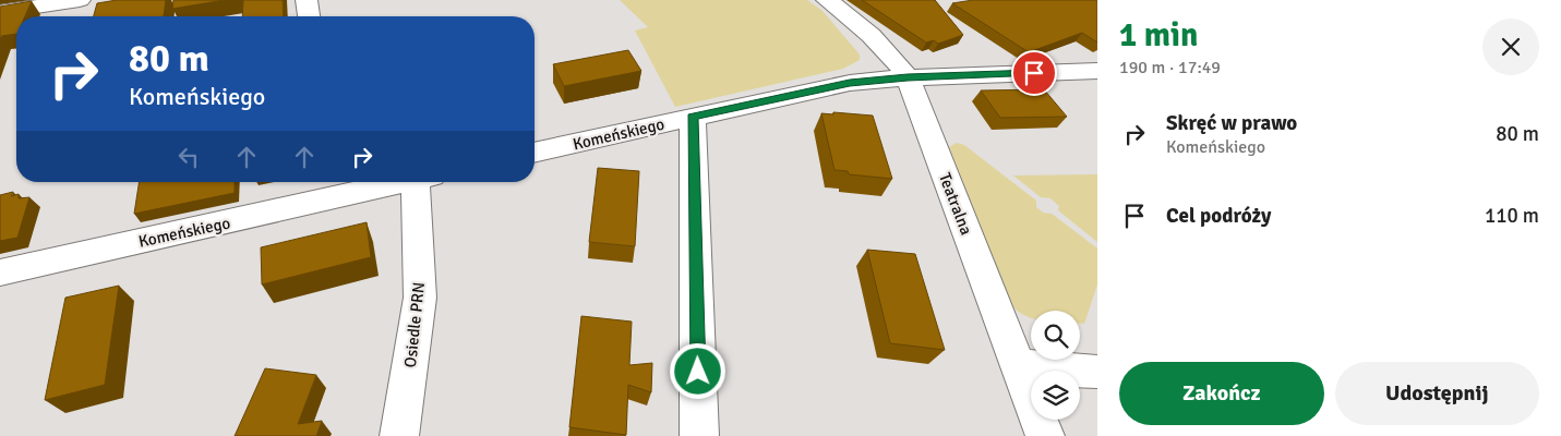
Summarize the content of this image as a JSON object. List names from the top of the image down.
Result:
{
  "streets": {
    "street": ["Komeńskiego", "Teatralna", "Osiedle PRN"]
  },
  "crossings": [
    ["Komeńskiego", "Teatralna"]
  ],
  "page": {
    "heading": ["1 min", "190 m · 17:49"],
    "turn": ["80 m", "Komeńskiego"],
    "list": [
      {
        "name": "Skręć w prawo",
        "note": "Komeńskiego",
        "value": "80 m"
      },
      {
        "name": "Cel podróży",
        "value": "110 m"
      }
    ],
    "buttons": ["Zakończ", "Udostępnij"]
  }
}
